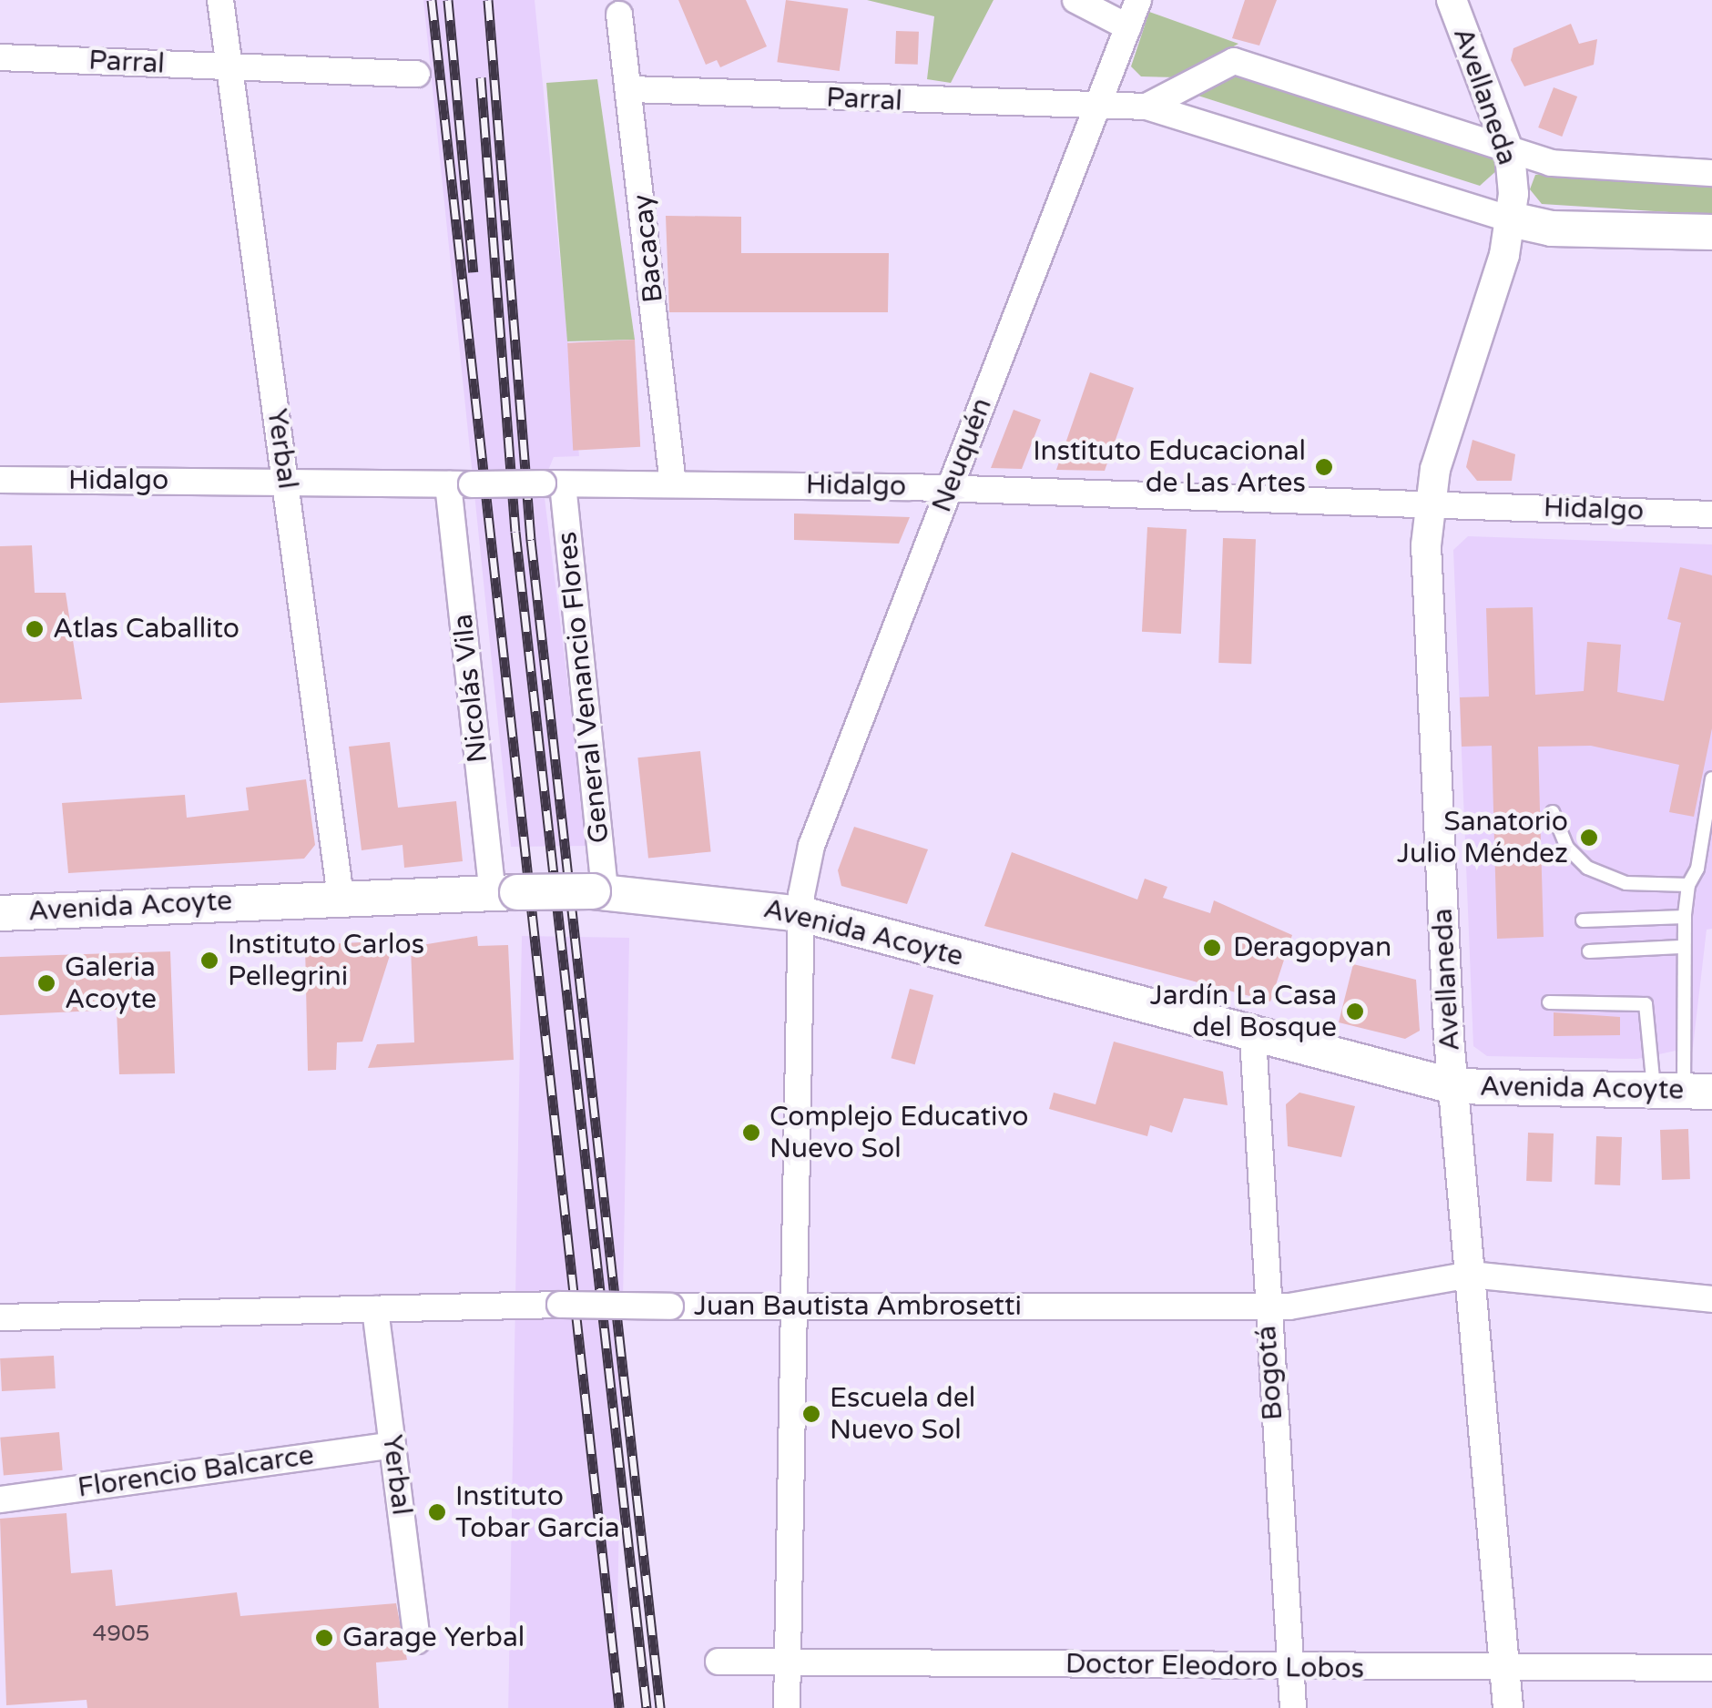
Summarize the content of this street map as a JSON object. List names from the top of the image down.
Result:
{
  "streets": {
    "main road": ["Avenida Acoyte"],
    "street": [
      "Parral",
      "Avellaneda",
      "Bacacay",
      "Yerbal",
      "Neuquén",
      "Hidalgo",
      "General Venancio Flores",
      "Nicolás Vila",
      "Juan Bautista Ambrosetti",
      "Bogotá",
      "Florencio Balcarce",
      "Doctor Eleodoro Lobos"
    ]
  },
  "crossings": [
    ["Parral", "Bacacay"],
    ["Parral", "Yerbal"],
    ["Parral", "Neuquén"],
    ["Avellaneda", "Hidalgo"],
    ["Avellaneda", "Avenida Acoyte"],
    ["Avellaneda", "Juan Bautista Ambrosetti"],
    ["Avellaneda", "Doctor Eleodoro Lobos"],
    ["Bacacay", "Hidalgo"],
    ["Yerbal", "Hidalgo"],
    ["Yerbal", "Avenida Acoyte"],
    ["Yerbal", "Juan Bautista Ambrosetti"],
    ["Yerbal", "Florencio Balcarce"],
    ["Neuquén", "Hidalgo"],
    ["Neuquén", "Avenida Acoyte"],
    ["Neuquén", "Juan Bautista Ambrosetti"],
    ["Neuquén", "Doctor Eleodoro Lobos"],
    ["Hidalgo", "General Venancio Flores"],
    ["Hidalgo", "Nicolás Vila"],
    ["General Venancio Flores", "Avenida Acoyte"],
    ["Nicolás Vila", "Avenida Acoyte"],
    ["Avenida Acoyte", "Bogotá"],
    ["Juan Bautista Ambrosetti", "Bogotá"],
    ["Bogotá", "Doctor Eleodoro Lobos"]
  ],
  "places": [
    "Instituto Educacional de Las Artes",
    "Atlas Caballito",
    "Sanatorio Julio Méndez",
    "Deragopyan",
    "Instituto Carlos Pellegrini",
    "Galeria Acoyte",
    "Jardín La Casa del Bosque",
    "Complejo Educativo Nuevo Sol",
    "Escuela del Nuevo Sol",
    "Instituto Tobar Garcia",
    "Garage Yerbal"
  ],
  "house_numbers": ["4905"]
}
